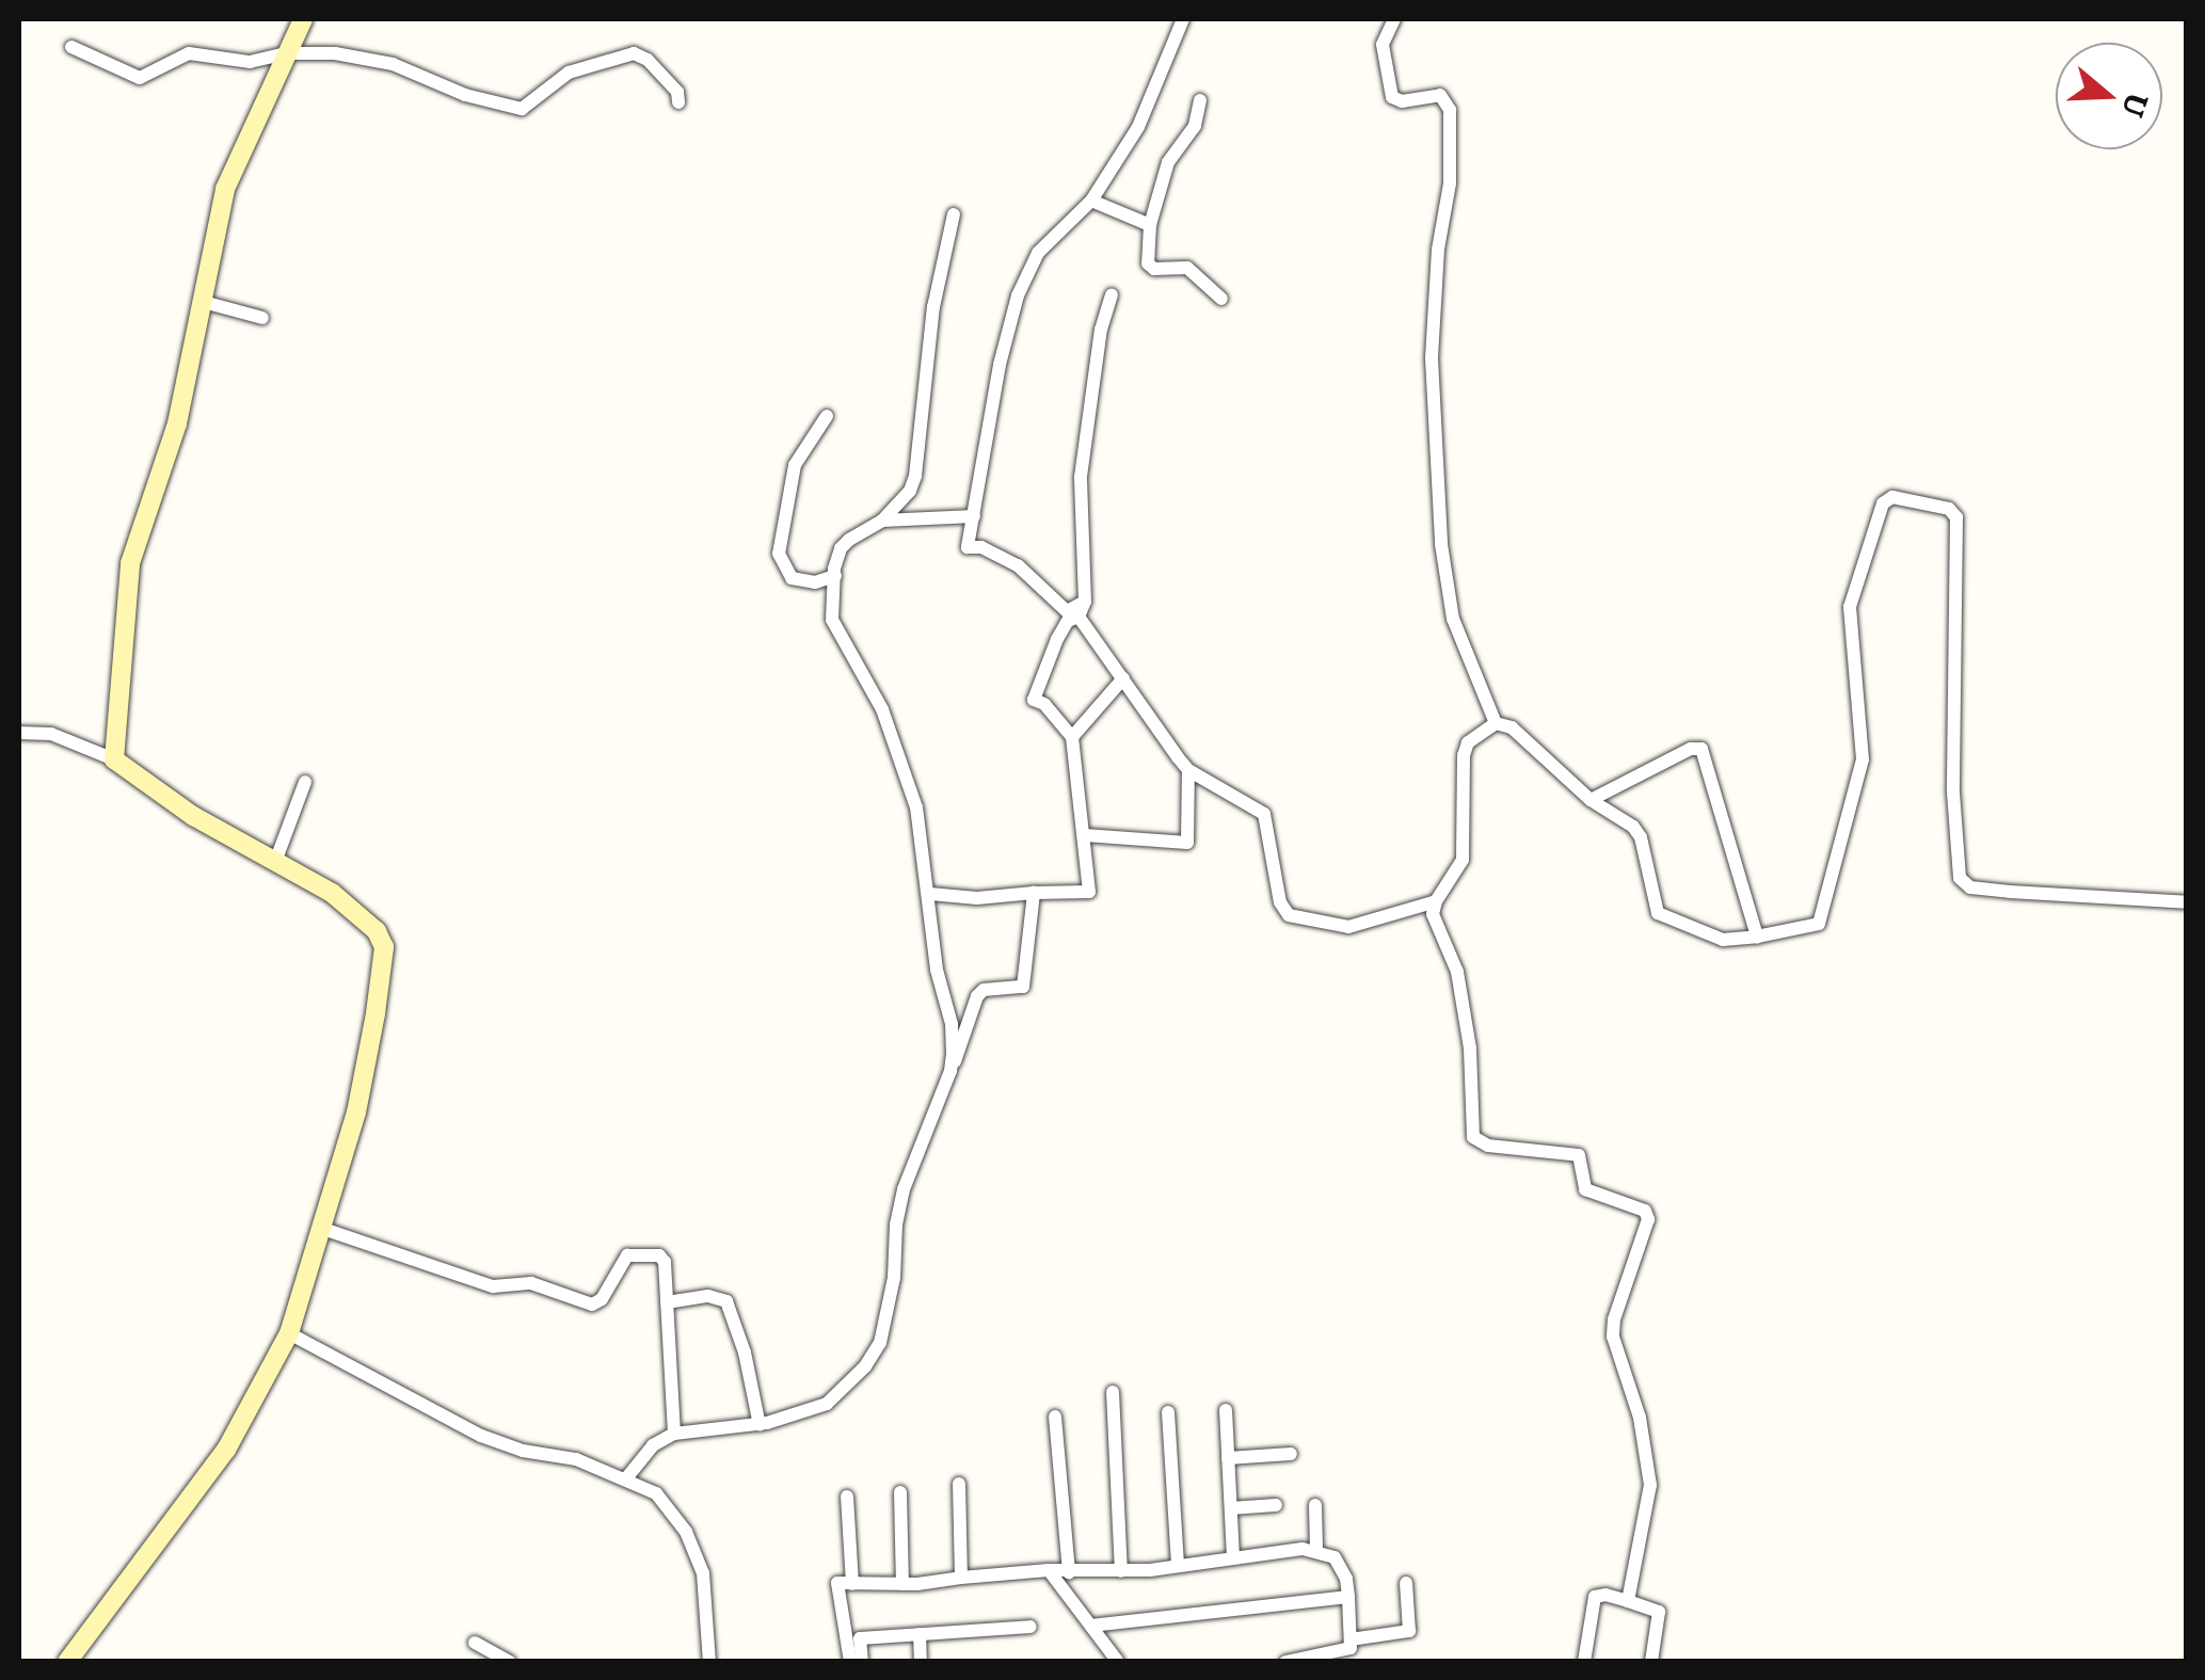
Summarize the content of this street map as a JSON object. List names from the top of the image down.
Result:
{
  "north": "right"
}
